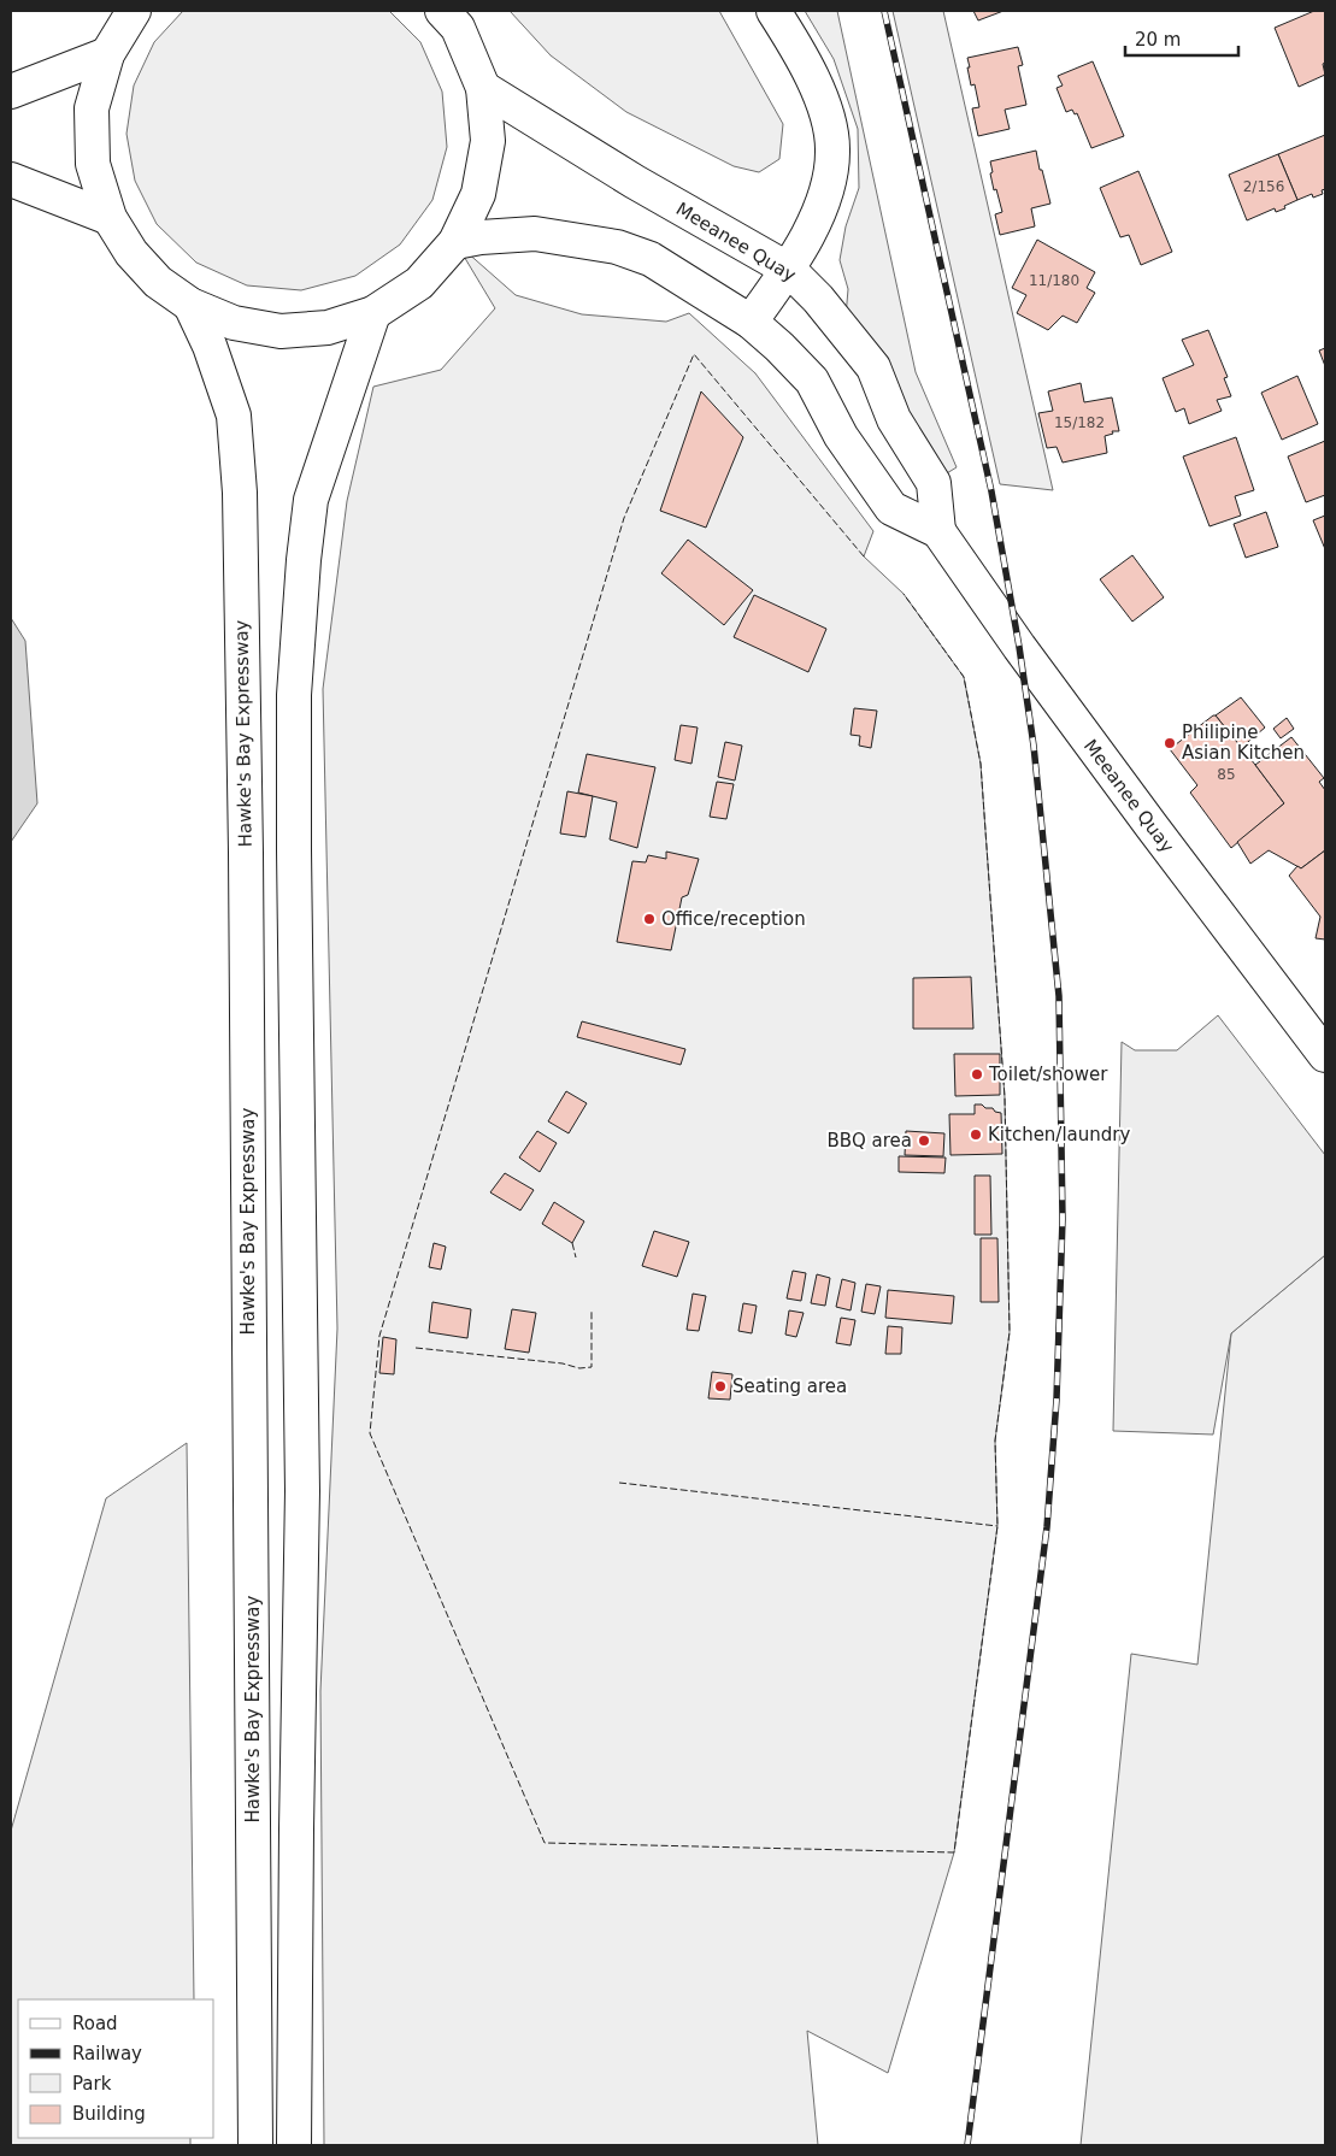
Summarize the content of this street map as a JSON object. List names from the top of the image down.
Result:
{
  "streets": {
    "main road": ["Meeanee Quay", "Hawke's Bay Expressway"]
  },
  "places": [
    "Philipine Asian Kitchen",
    "Office/reception",
    "Toilet/shower",
    "Kitchen/laundry",
    "BBQ area",
    "Seating area"
  ],
  "house_numbers": [
    "2/156",
    "11/180",
    "15/182",
    "85"
  ],
  "legend": [
    "Road",
    "Railway",
    "Park",
    "Building"
  ],
  "scale_bar": "20 m"
}
